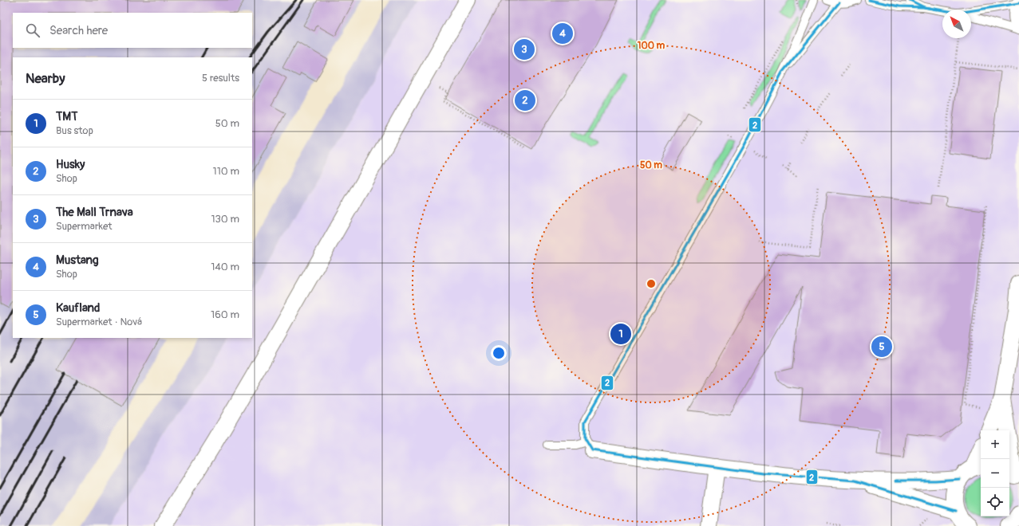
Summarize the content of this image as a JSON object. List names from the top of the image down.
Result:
{
  "lines": ["transit line 2"],
  "north": "top left",
  "page": {
    "search": "Search here",
    "pins": [
      "4",
      "3",
      "2",
      "1",
      "5"
    ],
    "heading": ["Nearby", "5 results"],
    "list": [
      {
        "mark": "1",
        "name": "TMT",
        "note": "Bus stop",
        "value": "50 m"
      },
      {
        "mark": "2",
        "name": "Husky",
        "note": "Shop",
        "value": "110 m"
      },
      {
        "mark": "3",
        "name": "The Mall Trnava",
        "note": "Supermarket",
        "value": "130 m"
      },
      {
        "mark": "4",
        "name": "Mustang",
        "note": "Shop",
        "value": "140 m"
      },
      {
        "mark": "5",
        "name": "Kaufland",
        "note": "Supermarket · Nová",
        "value": "160 m"
      }
    ],
    "map_buttons": ["+", "−"]
  },
  "rings": ["100 m", "50 m"]
}
